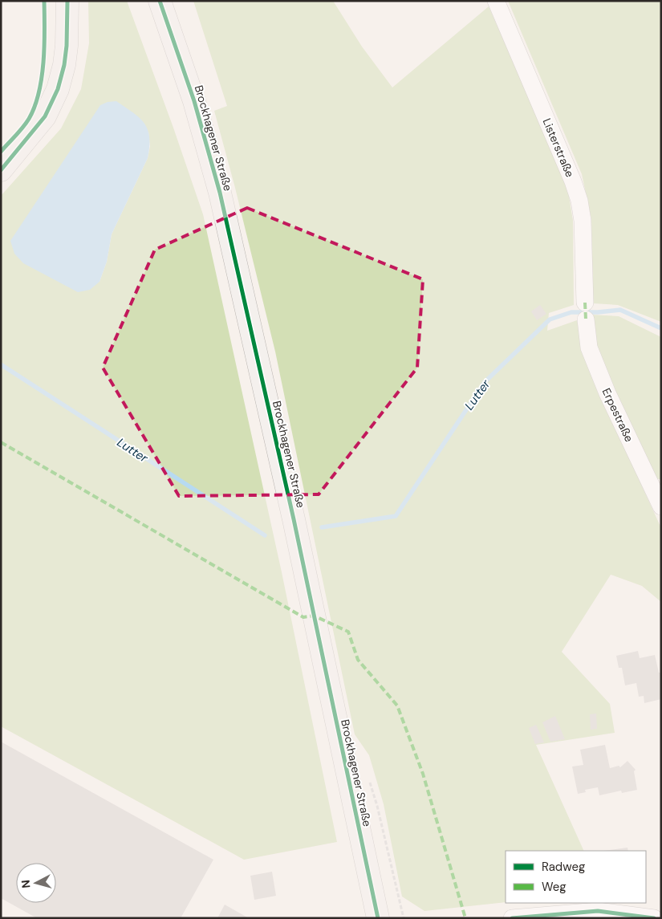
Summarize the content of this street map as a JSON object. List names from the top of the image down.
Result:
{
  "streets": {
    "main road": ["Brockhagener Straße"],
    "street": ["Listerstraße", "Erpestraße"]
  },
  "water": ["Lutter"],
  "legend": ["Radweg", "Weg"],
  "north": "left"
}
